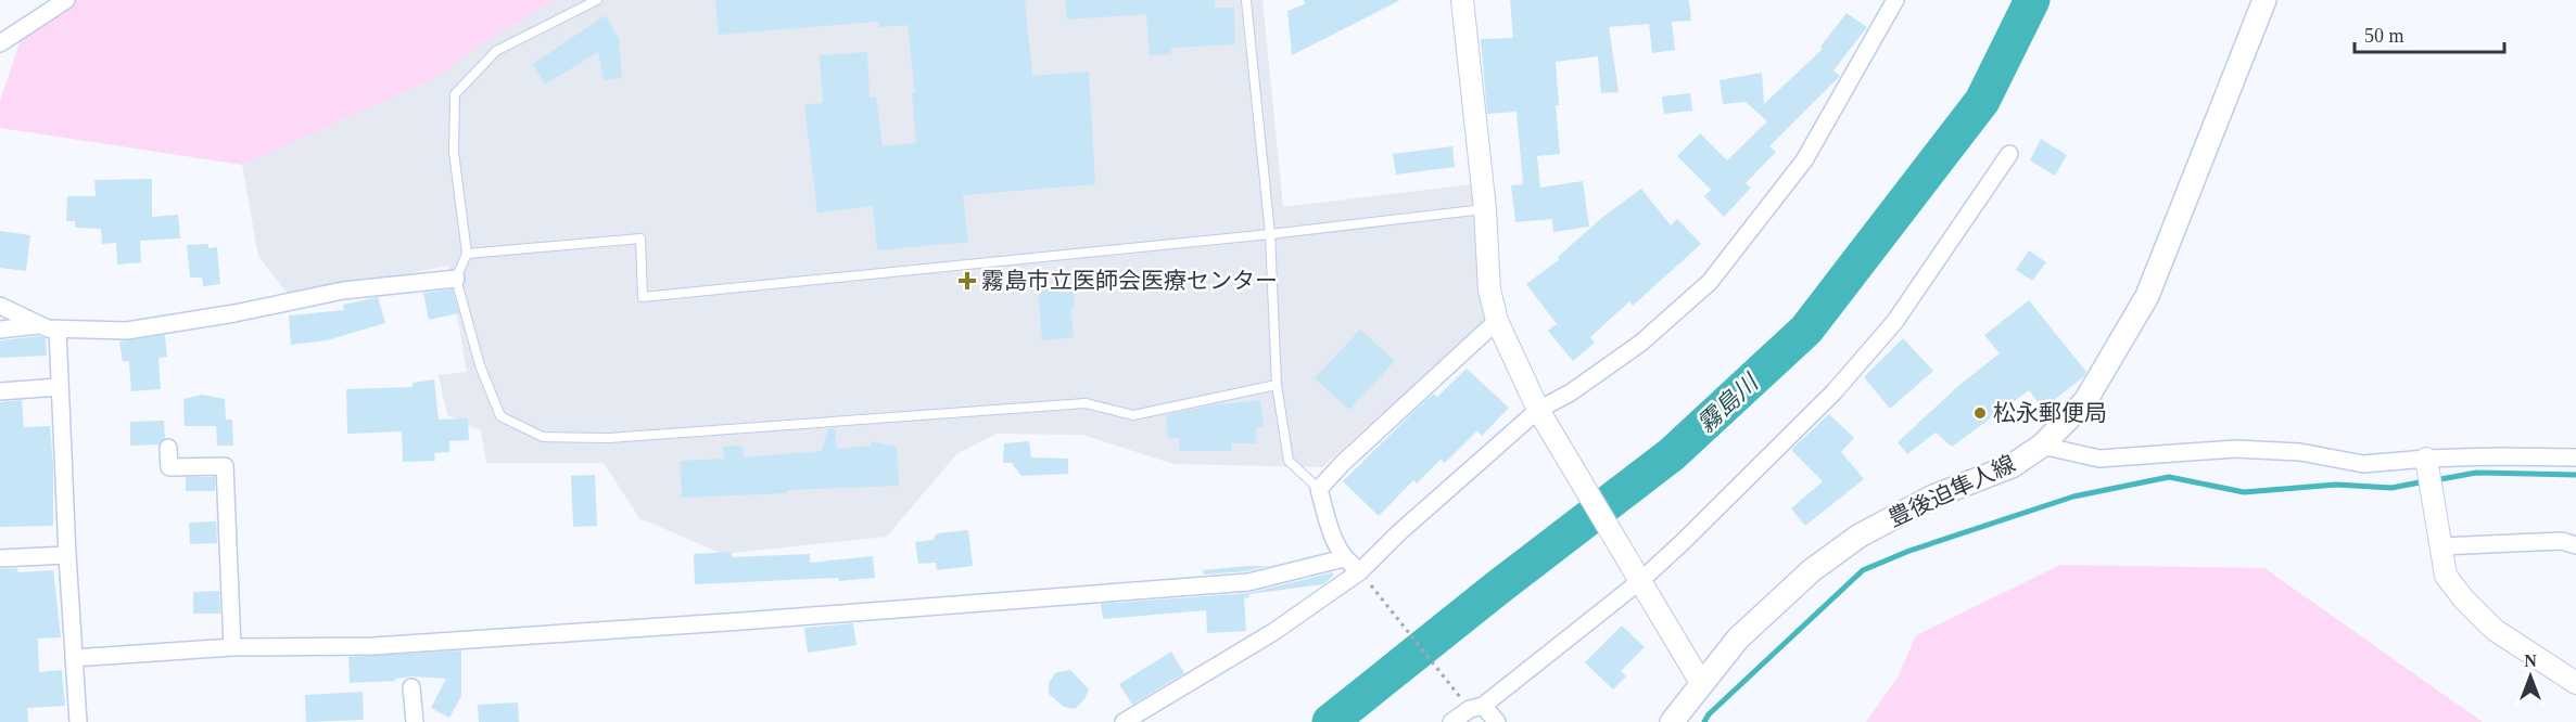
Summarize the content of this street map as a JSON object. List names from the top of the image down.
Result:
{
  "streets": {
    "main road": ["豊後迫隼人線"]
  },
  "water": ["霧島川"],
  "places": {
    "health": ["霧島市立医師会医療センター"],
    "other": ["松永郵便局"]
  },
  "scale_bar": "50 m",
  "north": "top"
}
